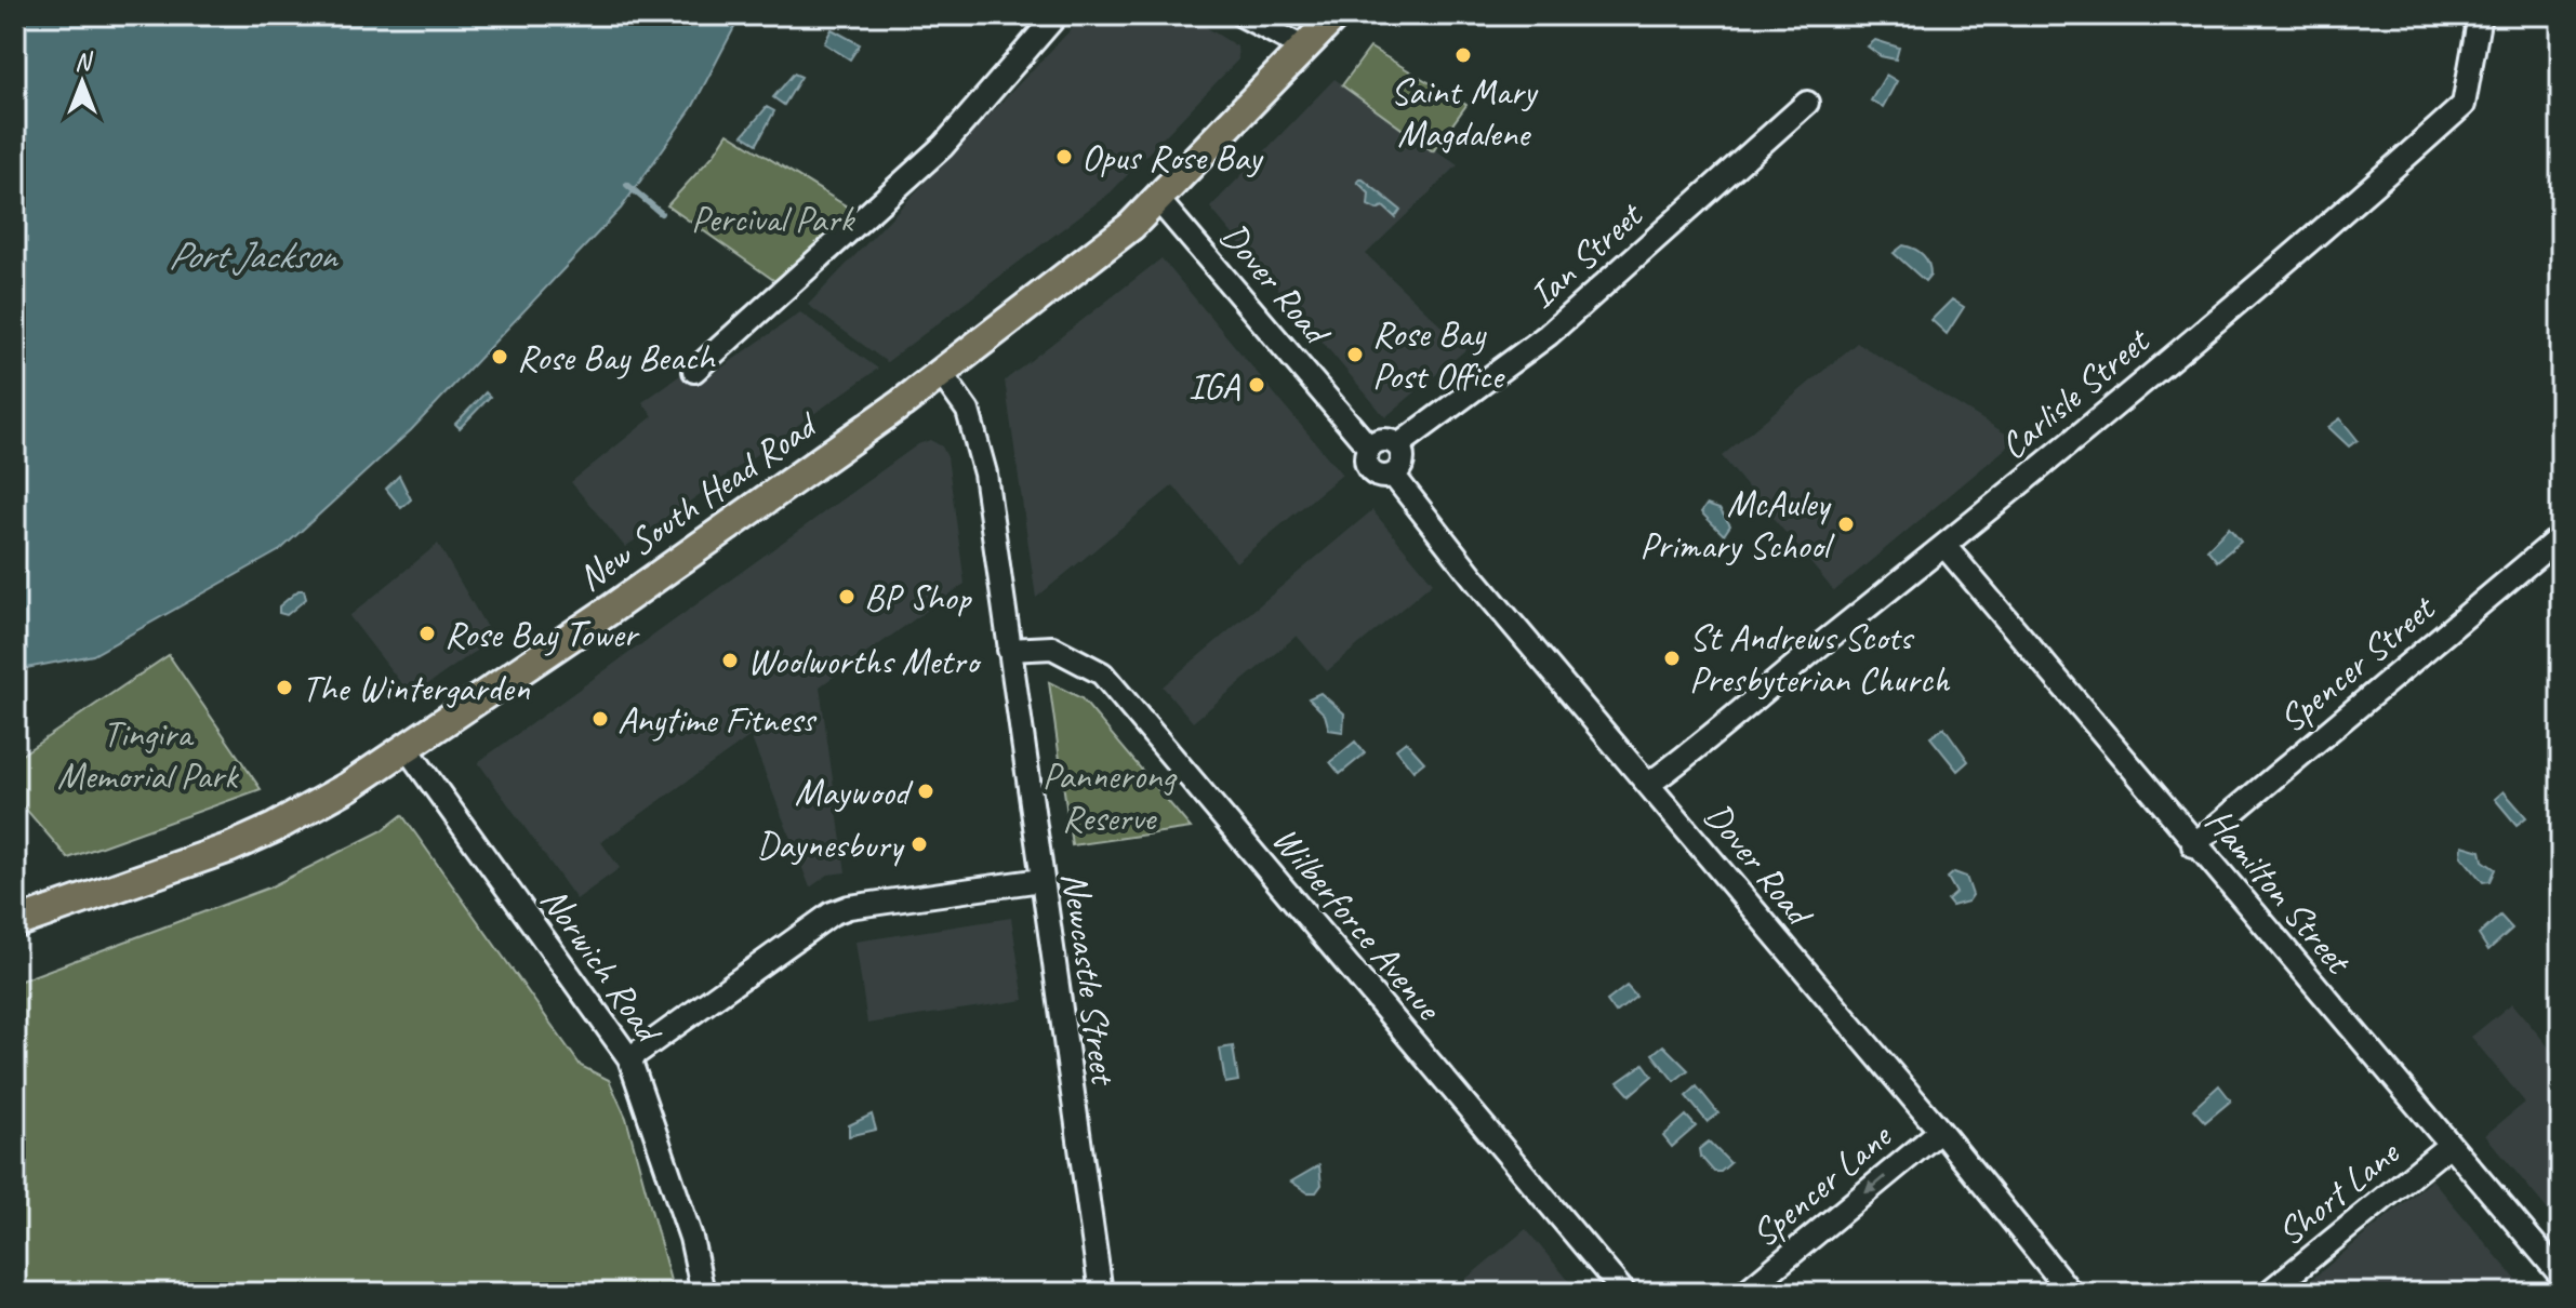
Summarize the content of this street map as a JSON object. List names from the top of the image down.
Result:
{
  "streets": {
    "main road": ["New South Head Road"],
    "street": [
      "Ian Street",
      "Dover Road",
      "Carlisle Street",
      "Spencer Street",
      "Hamilton Street",
      "Wilberforce Avenue",
      "Norwich Road",
      "Newcastle Street",
      "Spencer Lane",
      "Short Lane"
    ]
  },
  "crossings": [
    ["Ian Street", "Dover Road"],
    ["Dover Road", "Carlisle Street"],
    ["Dover Road", "New South Head Road"],
    ["Dover Road", "Spencer Lane"],
    ["Carlisle Street", "Hamilton Street"],
    ["New South Head Road", "Norwich Road"],
    ["New South Head Road", "Newcastle Street"],
    ["Spencer Street", "Hamilton Street"],
    ["Hamilton Street", "Short Lane"],
    ["Wilberforce Avenue", "Newcastle Street"]
  ],
  "one_way": ["Spencer Lane"],
  "water": ["Port Jackson"],
  "parks": ["Percival Park", "Tingira Memorial Park", "Pannerong Reserve"],
  "places": [
    "Saint Mary Magdalene",
    "Opus Rose Bay",
    "Rose Bay Post Office",
    "Rose Bay Beach",
    "IGA",
    "McAuley Primary School",
    "BP Shop",
    "Rose Bay Tower",
    "St Andrews Scots Presbyterian Church",
    "Woolworths Metro",
    "The Wintergarden",
    "Anytime Fitness",
    "Maywood",
    "Daynesbury"
  ],
  "north": "top"
}
